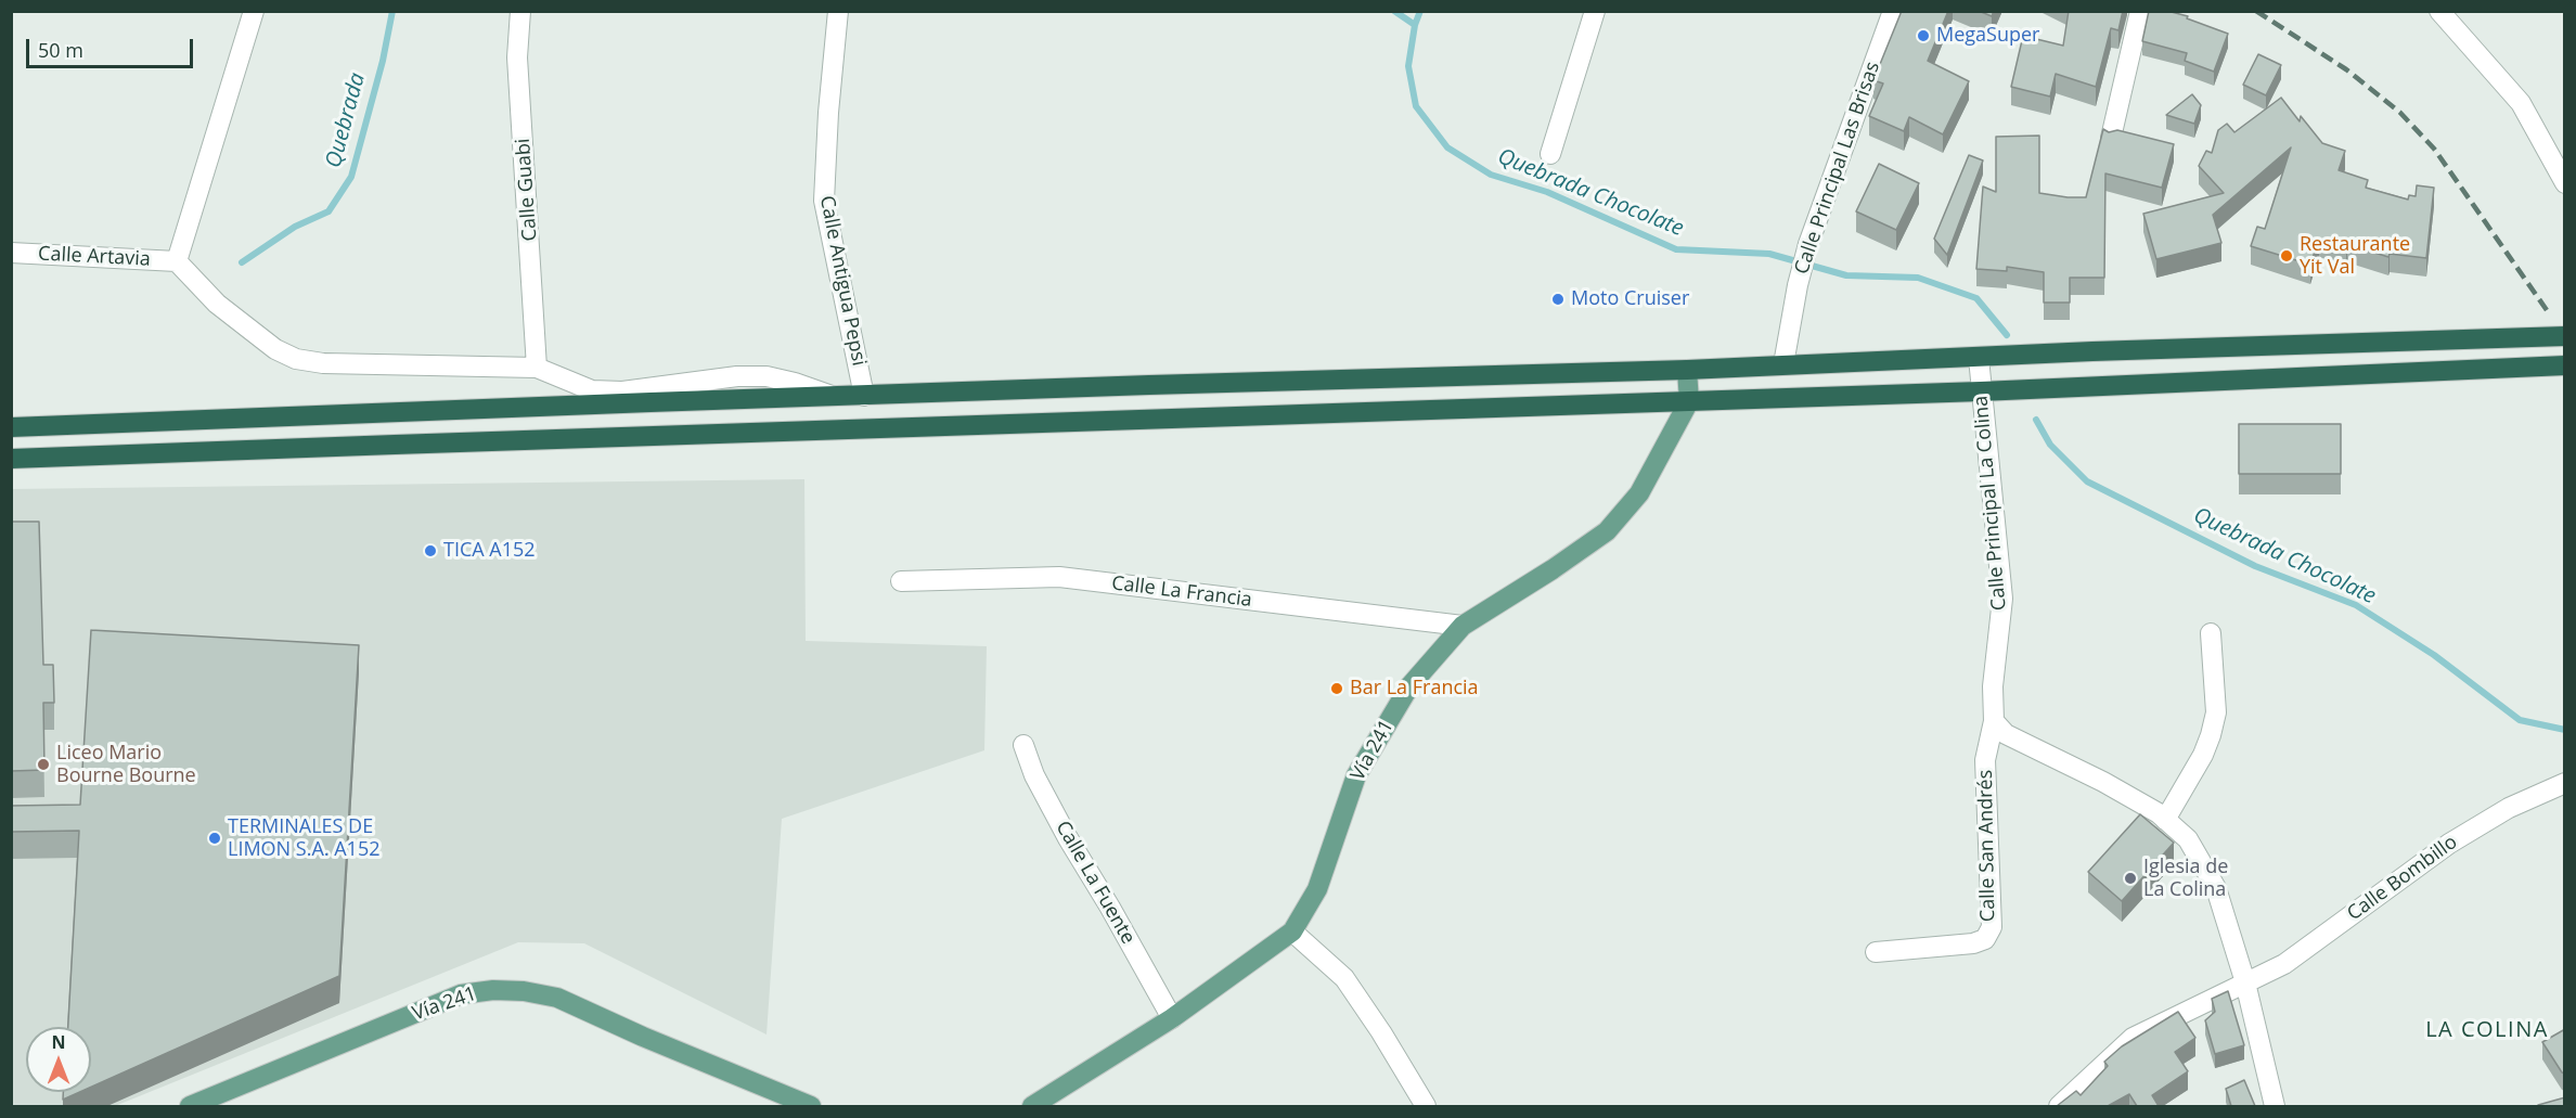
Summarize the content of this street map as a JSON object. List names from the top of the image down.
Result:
{
  "streets": {
    "main road": ["Vía 241"],
    "street": [
      "Calle Principal Las Brisas",
      "Calle Guabi",
      "Calle Artavia",
      "Calle Antigua Pepsi",
      "Calle Principal La Colina",
      "Calle La Francia",
      "Calle San Andrés",
      "Calle Bombillo",
      "Calle La Fuente"
    ]
  },
  "crossings": [
    ["Calle Principal La Colina", "Calle San Andrés"],
    ["Calle La Francia", "Vía 241"],
    ["Vía 241", "Calle La Fuente"]
  ],
  "districts": ["LA COLINA"],
  "water": ["Quebrada", "Quebrada Chocolate"],
  "places": [
    "MegaSuper",
    "Restaurante Yit Val",
    "Moto Cruiser",
    "TICA A152",
    "Bar La Francia",
    "Liceo Mario Bourne Bourne",
    "TERMINALES DE LIMON S.A. A152",
    "Iglesia de La Colina"
  ],
  "scale_bar": "50 m",
  "north": "top"
}
